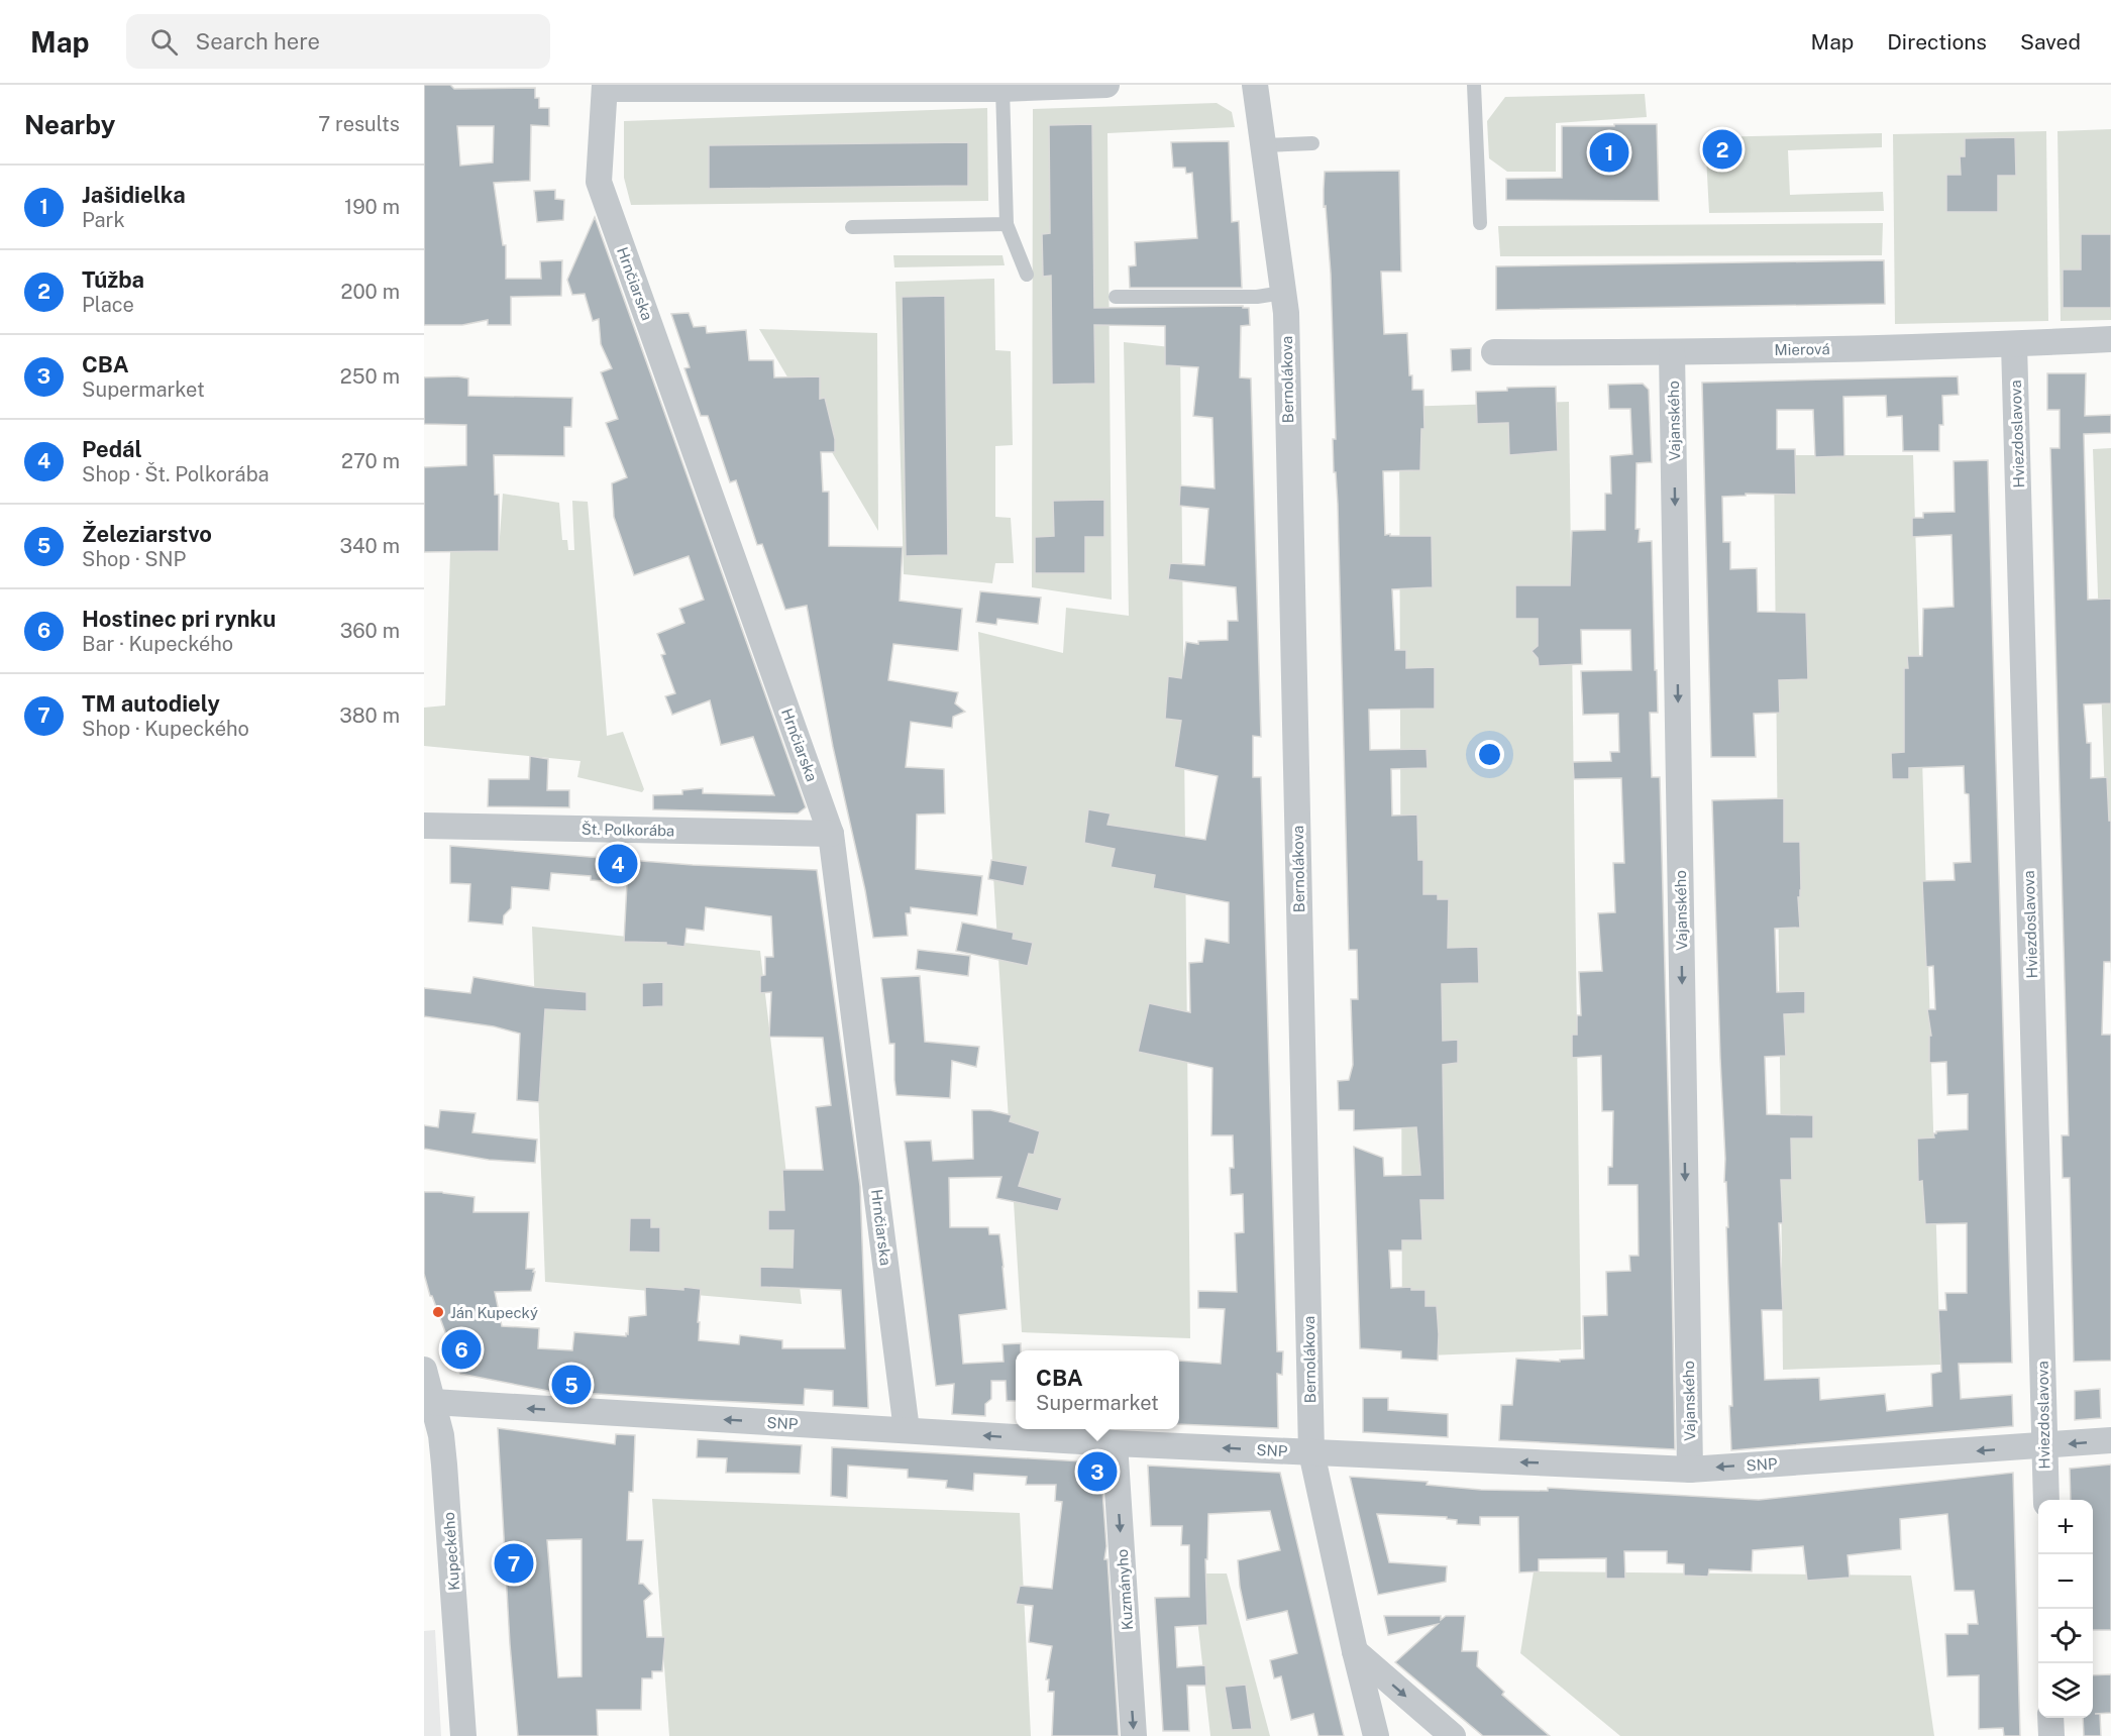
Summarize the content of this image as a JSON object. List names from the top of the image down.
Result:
{
  "streets": {
    "street": [
      "Hrnčiarska",
      "Mierová",
      "Bernolákova",
      "Vajanského",
      "Hviezdoslavova",
      "Št. Polkorába",
      "SNP",
      "Kupeckého",
      "Kuzmányho"
    ]
  },
  "crossings": [
    ["Hrnčiarska", "Št. Polkorába"],
    ["Hrnčiarska", "SNP"],
    ["Mierová", "Vajanského"],
    ["Mierová", "Hviezdoslavova"],
    ["Bernolákova", "SNP"],
    ["Vajanského", "SNP"],
    ["Hviezdoslavova", "SNP"],
    ["SNP", "Kupeckého"],
    ["SNP", "Kuzmányho"]
  ],
  "one_way": ["Vajanského", "SNP", "Kuzmányho"],
  "places": ["Ján Kupecký"],
  "page": {
    "header": "Map",
    "search": "Search here",
    "nav": ["Map", "Directions", "Saved"],
    "heading": ["Nearby", "7 results"],
    "pins": [
      "2",
      "1",
      "4",
      "6",
      "5",
      "3",
      "7"
    ],
    "list": [
      {
        "mark": "1",
        "name": "Jašidielka",
        "note": "Park",
        "value": "190 m"
      },
      {
        "mark": "2",
        "name": "Túžba",
        "note": "Place",
        "value": "200 m"
      },
      {
        "mark": "3",
        "name": "CBA",
        "note": "Supermarket",
        "value": "250 m"
      },
      {
        "mark": "4",
        "name": "Pedál",
        "note": "Shop · Št. Polkorába",
        "value": "270 m"
      },
      {
        "mark": "5",
        "name": "Železiarstvo",
        "note": "Shop · SNP",
        "value": "340 m"
      },
      {
        "mark": "6",
        "name": "Hostinec pri rynku",
        "note": "Bar · Kupeckého",
        "value": "360 m"
      },
      {
        "mark": "7",
        "name": "TM autodiely",
        "note": "Shop · Kupeckého",
        "value": "380 m"
      }
    ],
    "popup": ["CBA", "Supermarket"],
    "map_buttons": ["+", "−"]
  }
}
